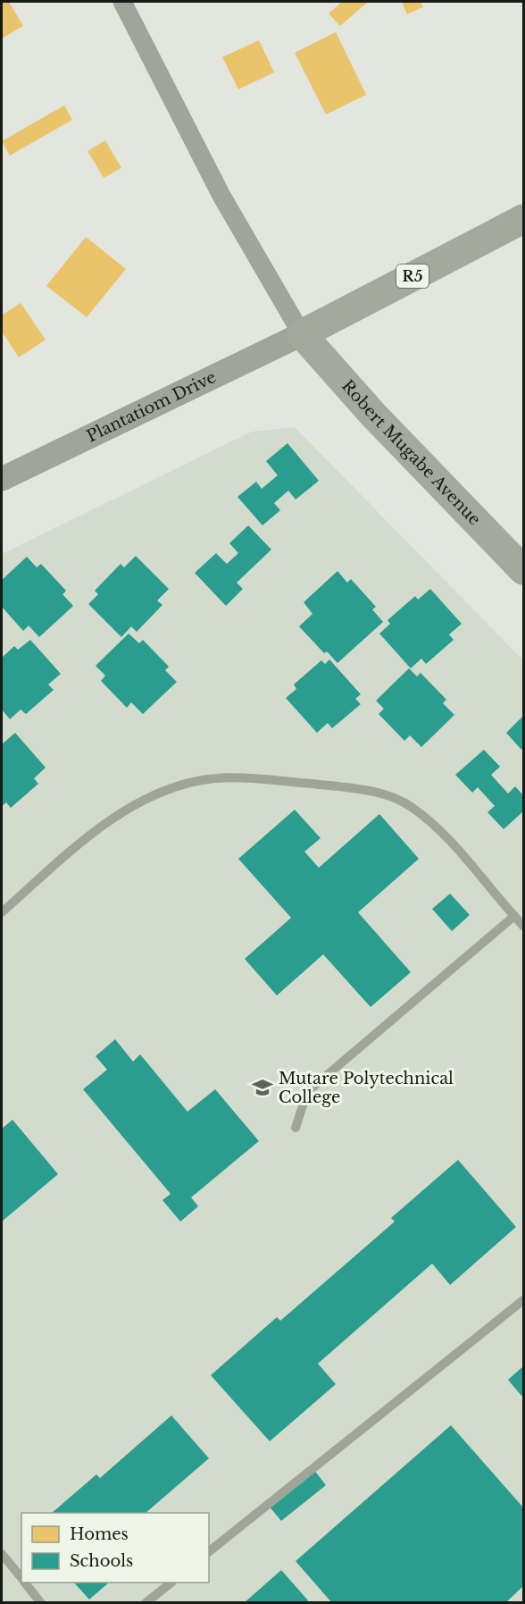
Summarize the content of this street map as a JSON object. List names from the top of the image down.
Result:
{
  "streets": {
    "highway": ["R5", "Robert Mugabe Avenue"],
    "street": ["Plantatiom Drive"]
  },
  "crossings": [
    ["R5", "Plantatiom Drive"],
    ["R5", "Robert Mugabe Avenue"],
    ["Plantatiom Drive", "Robert Mugabe Avenue"]
  ],
  "places": {
    "school or university": ["Mutare Polytechnical College"]
  },
  "legend": ["Homes", "Schools"]
}
